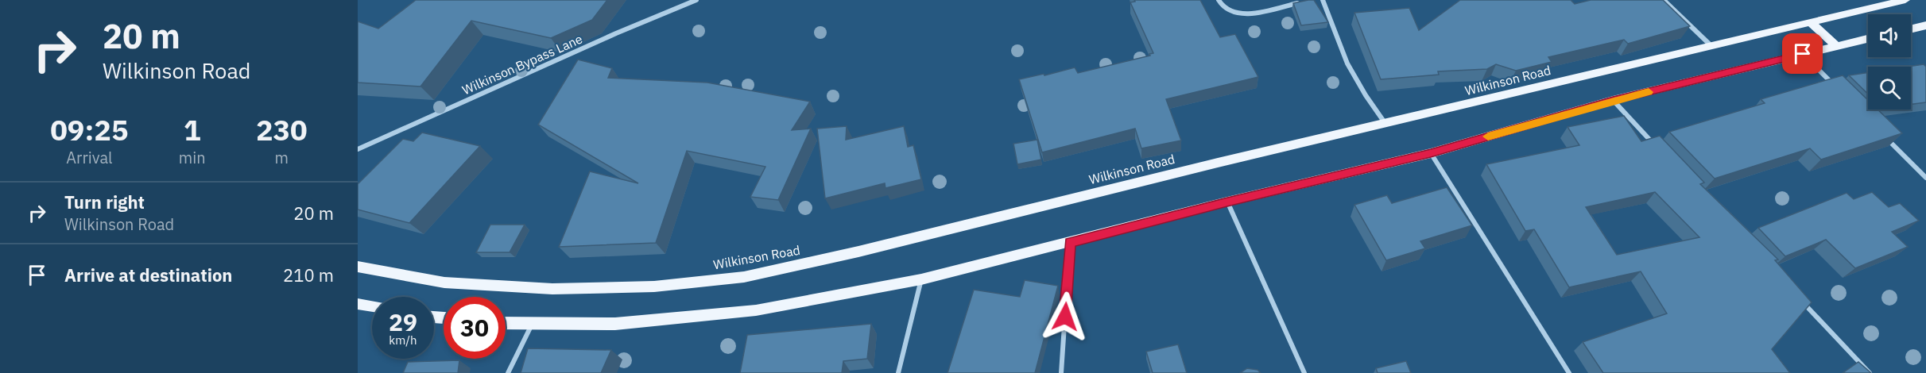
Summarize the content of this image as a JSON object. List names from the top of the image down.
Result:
{
  "streets": {
    "main road": ["Wilkinson Road"],
    "street": ["Wilkinson Bypass Lane"]
  },
  "page": {
    "turn": ["20 m", "Wilkinson Road"],
    "eta": [
      "09:25",
      "Arrival",
      "1",
      "min",
      "230",
      "m"
    ],
    "list": [
      {
        "name": "Turn right",
        "note": "Wilkinson Road",
        "value": "20 m"
      },
      {
        "name": "Arrive at destination",
        "value": "210 m"
      }
    ],
    "speed": "29 km/h",
    "limit": "30"
  }
}
